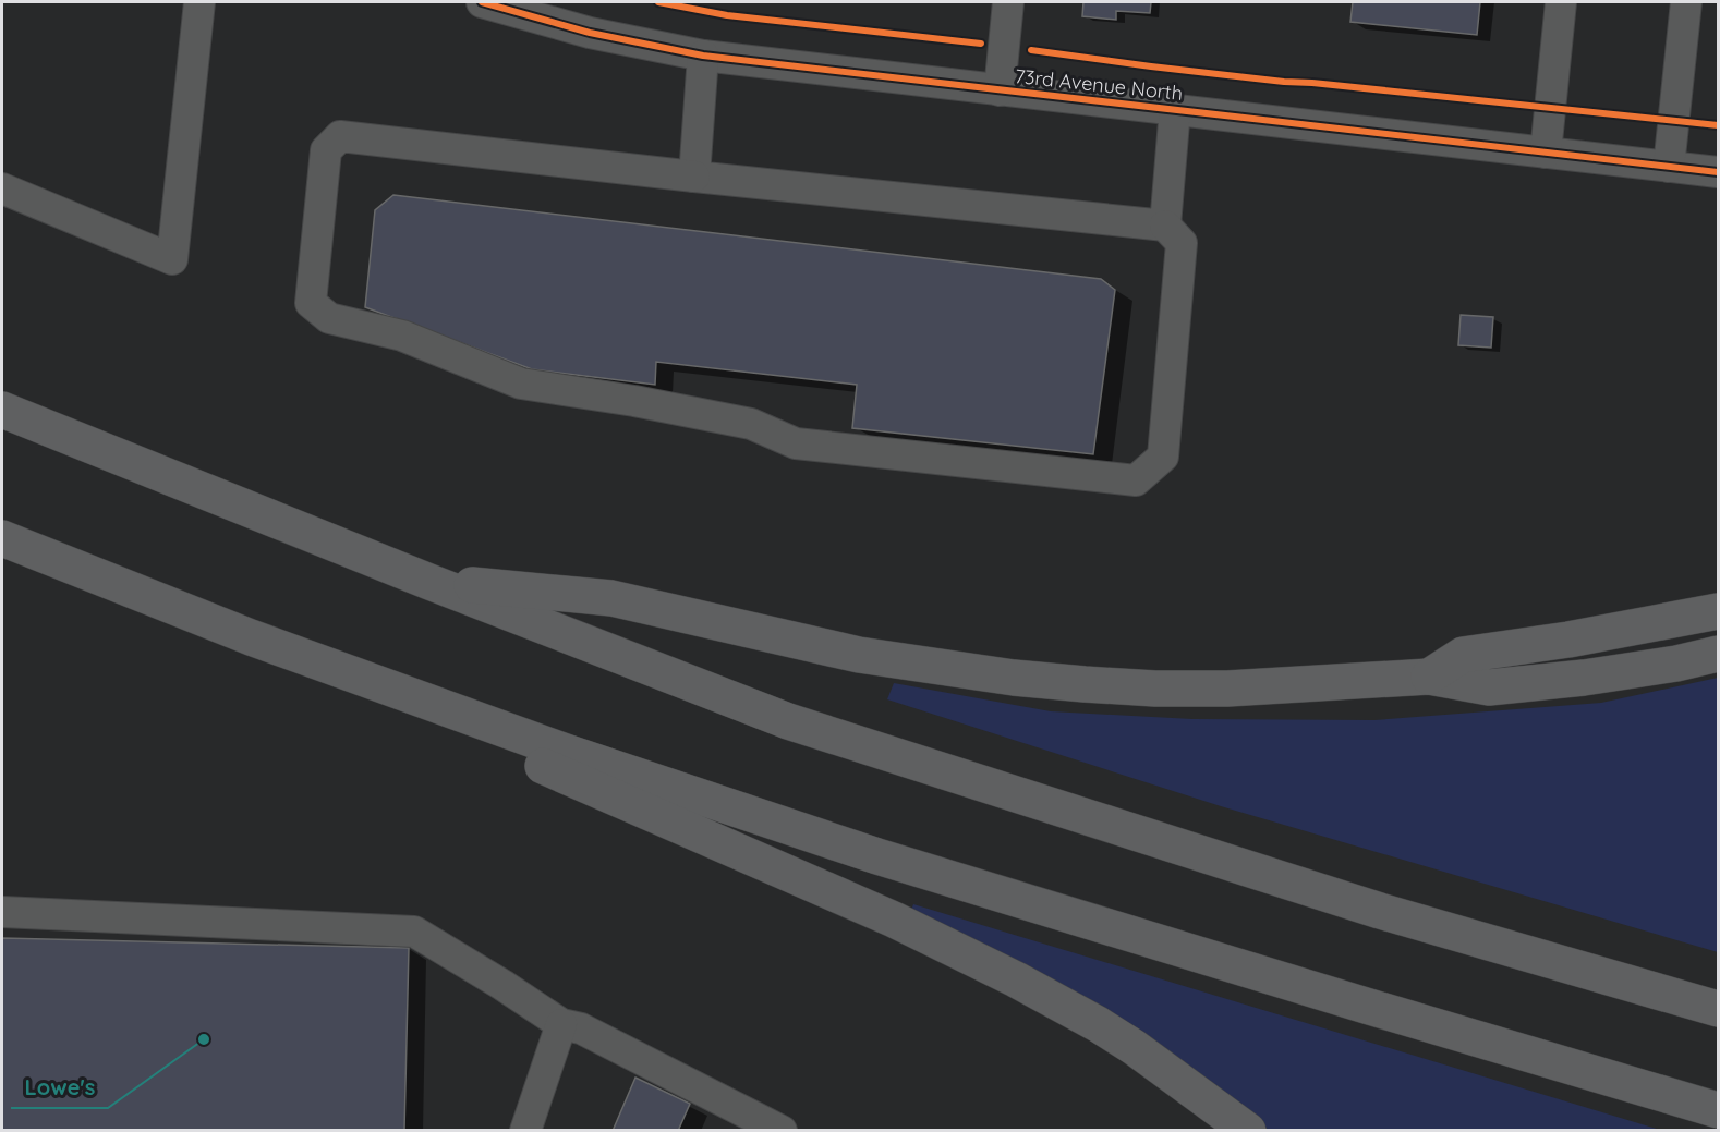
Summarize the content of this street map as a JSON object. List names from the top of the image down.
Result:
{
  "streets": {
    "street": ["73rd Avenue North"]
  },
  "places": ["Lowe's"]
}
